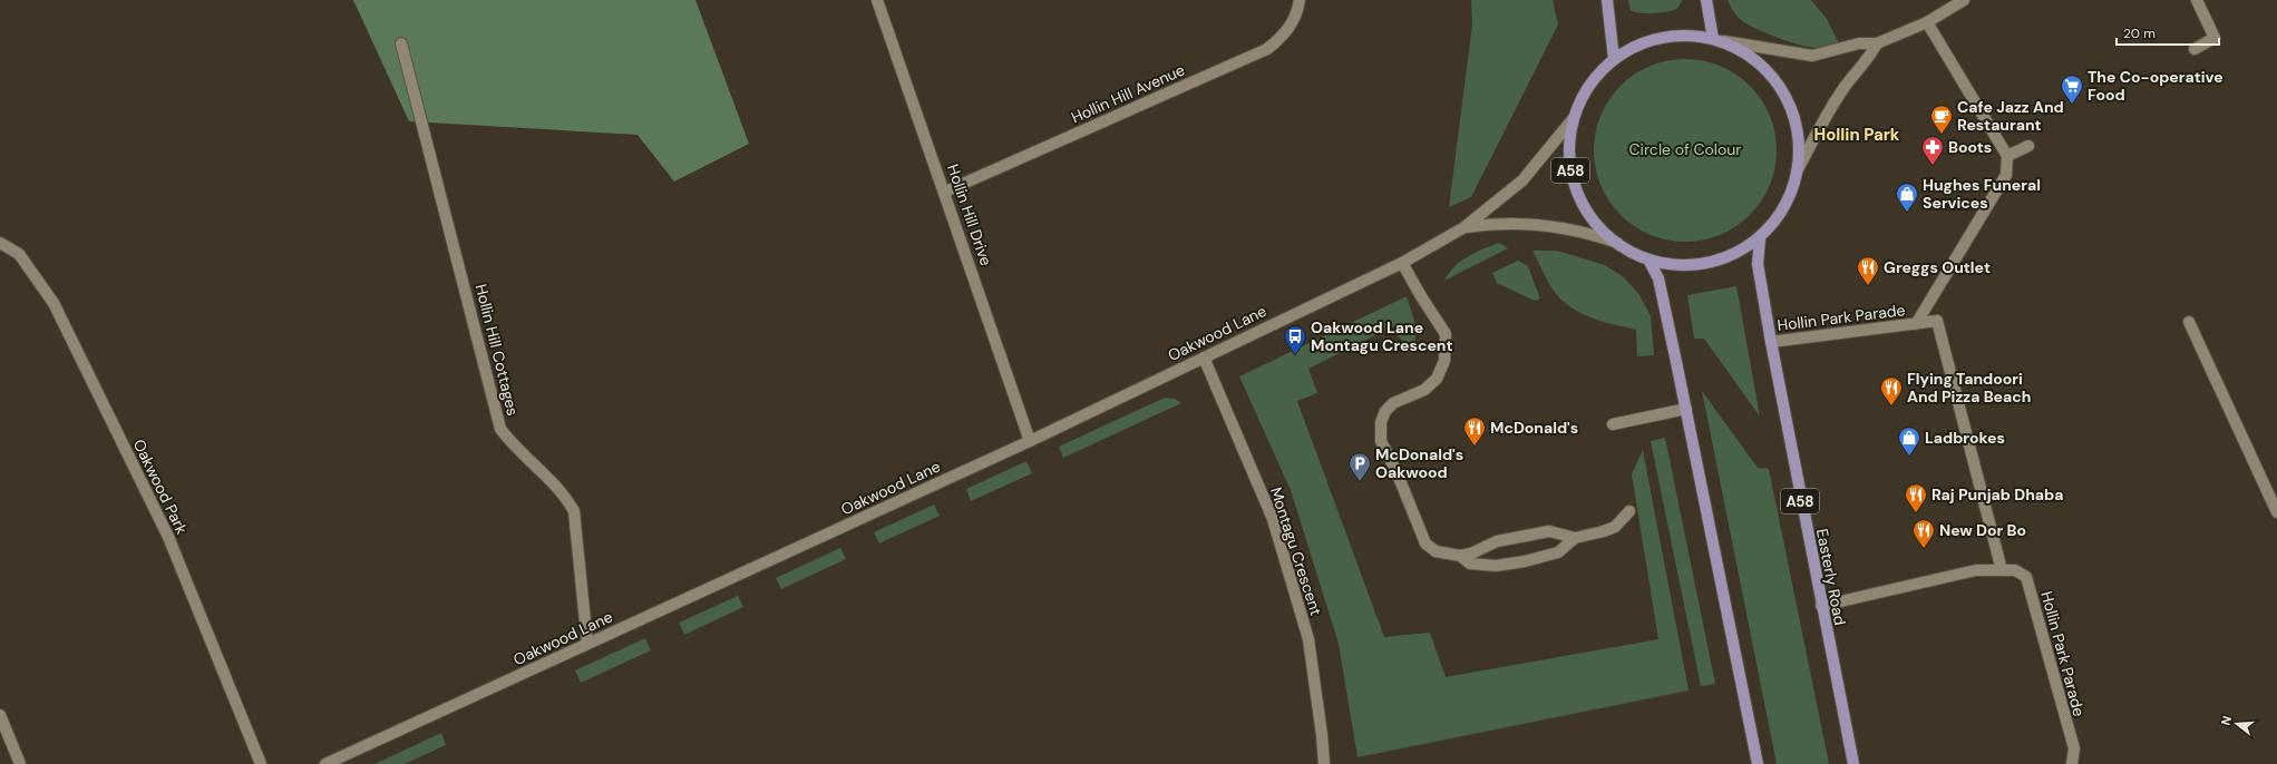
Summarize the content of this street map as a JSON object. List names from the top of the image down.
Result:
{
  "streets": {
    "main road": ["A58", "Easterly Road"],
    "street": [
      "Hollin Hill Avenue",
      "Hollin Hill Drive",
      "Hollin Park Parade",
      "Oakwood Lane",
      "Hollin Hill Cottages",
      "Oakwood Park",
      "Montagu Crescent"
    ]
  },
  "crossings": [
    ["Hollin Hill Avenue", "Hollin Hill Drive"],
    ["A58", "Oakwood Lane"],
    ["A58", "Easterly Road"],
    ["Hollin Hill Drive", "Oakwood Lane"],
    ["Hollin Park Parade", "Easterly Road"],
    ["Oakwood Lane", "Hollin Hill Cottages"],
    ["Oakwood Lane", "Montagu Crescent"]
  ],
  "districts": ["Hollin Park"],
  "parks": ["Circle of Colour"],
  "places": {
    "supermarket": ["The Co-operative Food"],
    "cafe": ["Cafe Jazz And Restaurant"],
    "pharmacy": ["Boots"],
    "shop": ["Hughes Funeral Services", "Ladbrokes"],
    "restaurant": [
      "Greggs Outlet",
      "Flying Tandoori And Pizza Beach",
      "McDonald's",
      "Raj Punjab Dhaba",
      "New Dor Bo"
    ],
    "bus stop": ["Oakwood Lane Montagu Crescent"],
    "parking": ["McDonald's Oakwood"]
  },
  "scale_bar": "20 m",
  "north": "left"
}
